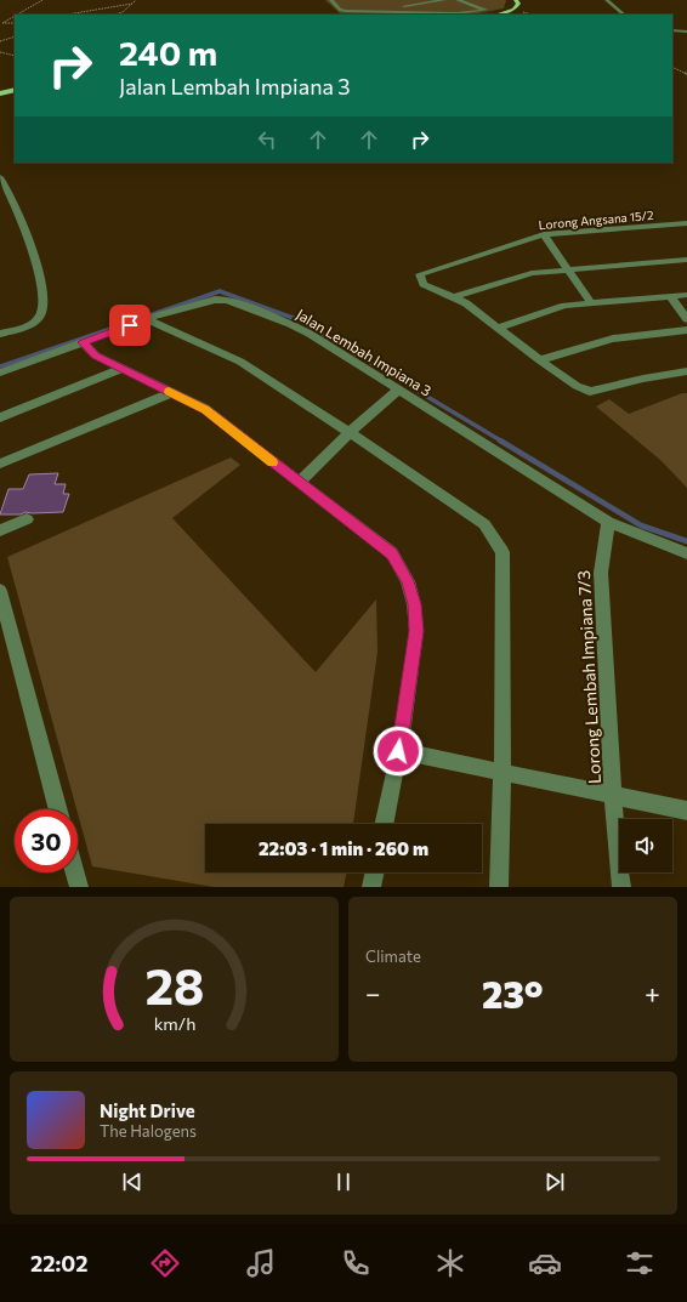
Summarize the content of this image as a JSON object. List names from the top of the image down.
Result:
{
  "streets": {
    "street": ["Lorong Angsana 15/2", "Jalan Lembah Impiana 3", "Lorong Lembah Impiana 7/3"]
  },
  "crossings": [
    ["Jalan Lembah Impiana 3", "Lorong Lembah Impiana 7/3"]
  ],
  "page": {
    "turn": ["240 m", "Jalan Lembah Impiana 3"],
    "limit": "30",
    "trip": "22:03 · 1 min · 260 m",
    "tile": "Climate",
    "heat": ["−", "23°", "+"],
    "song": ["Night Drive", "The Halogens"],
    "tabs": "22:02",
    "gauge": ["28", "km/h"]
  }
}
